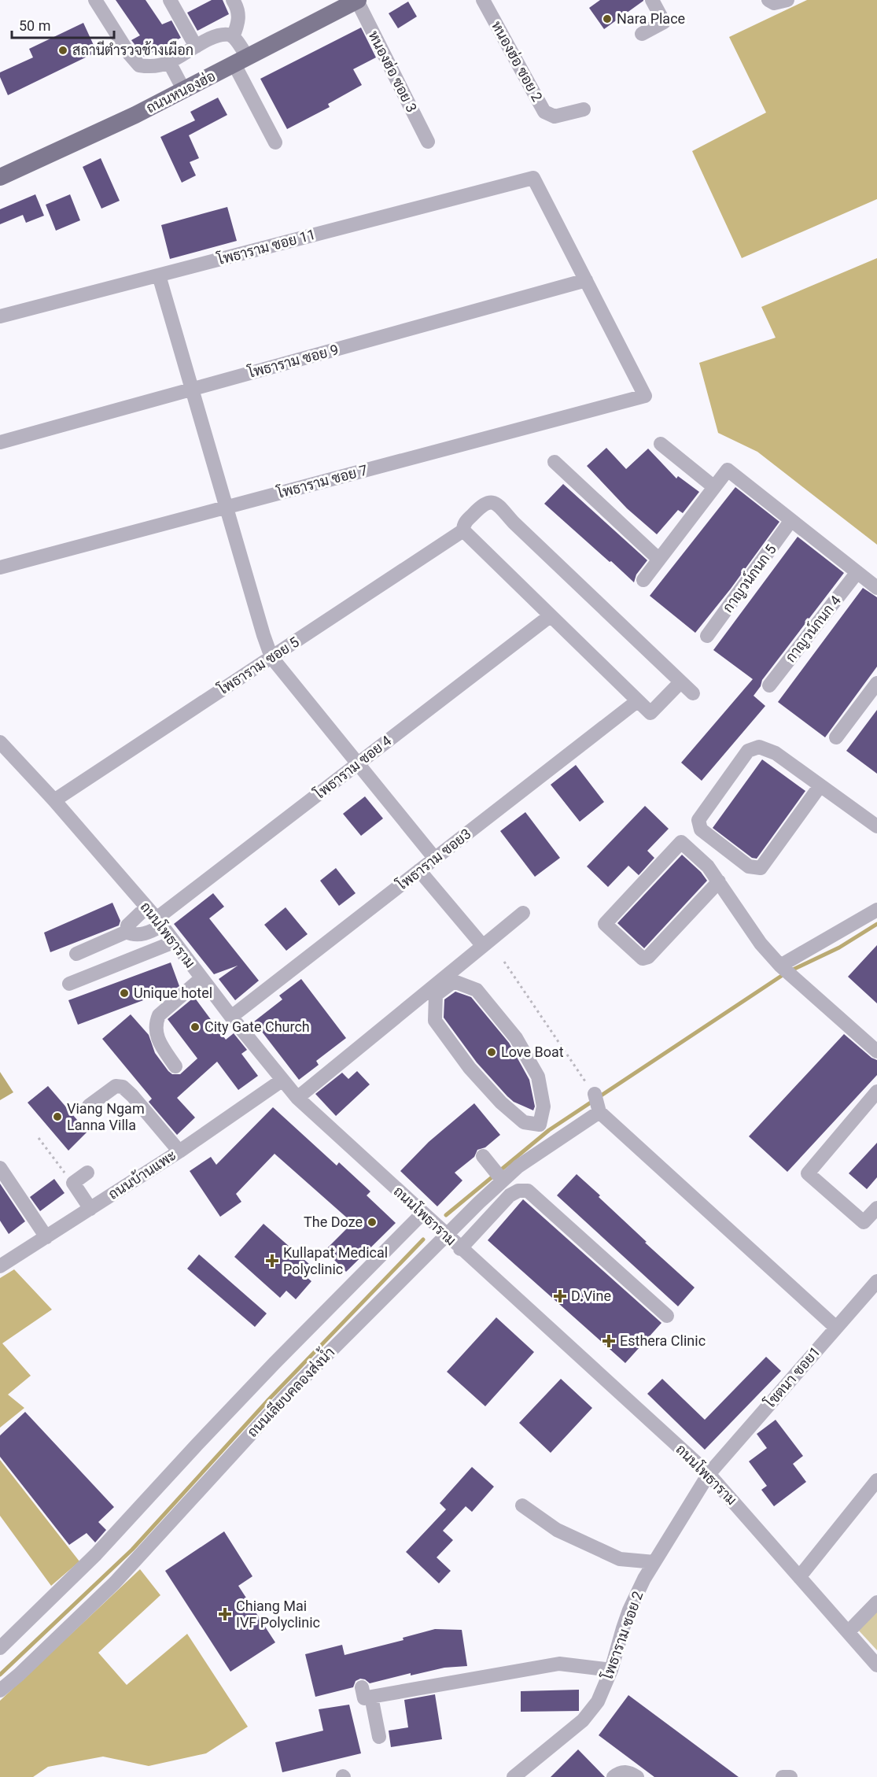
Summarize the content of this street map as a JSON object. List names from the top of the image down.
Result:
{
  "streets": {
    "main road": ["ถนนหนองฮ่อ"],
    "street": [
      "หนองฮ่อ ซอย 2",
      "หนองฮ่อ ซอย 3",
      "โพธาราม ซอย 11",
      "โพธาราม ซอย 9",
      "โพธาราม ซอย 7",
      "กาญวน์กนก 5",
      "กาญวน์กนก 4",
      "โพธาราม ซอย 5",
      "โพธาราม ซอย 4",
      "โพธาราม ซอย3",
      "ถนนโพธาราม",
      "ถนนบ้านแพะ",
      "โชตนา ซอย1",
      "ถนนเลียบคลองส่งน้ำ",
      "โพธาราม ซอย 2"
    ]
  },
  "crossings": [
    ["หนองฮ่อ ซอย 3", "ถนนหนองฮ่อ"],
    ["โพธาราม ซอย 11", "โพธาราม ซอย 9"],
    ["โพธาราม ซอย 11", "โพธาราม ซอย 7"],
    ["โพธาราม ซอย 9", "โพธาราม ซอย 7"],
    ["โพธาราม ซอย 5", "ถนนโพธาราม"],
    ["โพธาราม ซอย 4", "ถนนโพธาราม"],
    ["โพธาราม ซอย3", "ถนนโพธาราม"],
    ["ถนนโพธาราม", "ถนนบ้านแพะ"],
    ["ถนนโพธาราม", "โชตนา ซอย1"],
    ["ถนนโพธาราม", "ถนนเลียบคลองส่งน้ำ"],
    ["ถนนโพธาราม", "โพธาราม ซอย 2"],
    ["โชตนา ซอย1", "โพธาราม ซอย 2"]
  ],
  "places": {
    "other": [
      "Nara Place",
      "สถานีตำรวจช้างเผือก",
      "Unique hotel",
      "City Gate Church",
      "Love Boat",
      "Viang Ngam Lanna Villa",
      "The Doze"
    ],
    "health": [
      "Kullapat Medical Polyclinic",
      "D.Vine",
      "Esthera Clinic",
      "Chiang Mai IVF Polyclinic"
    ]
  },
  "scale_bar": "50 m"
}
